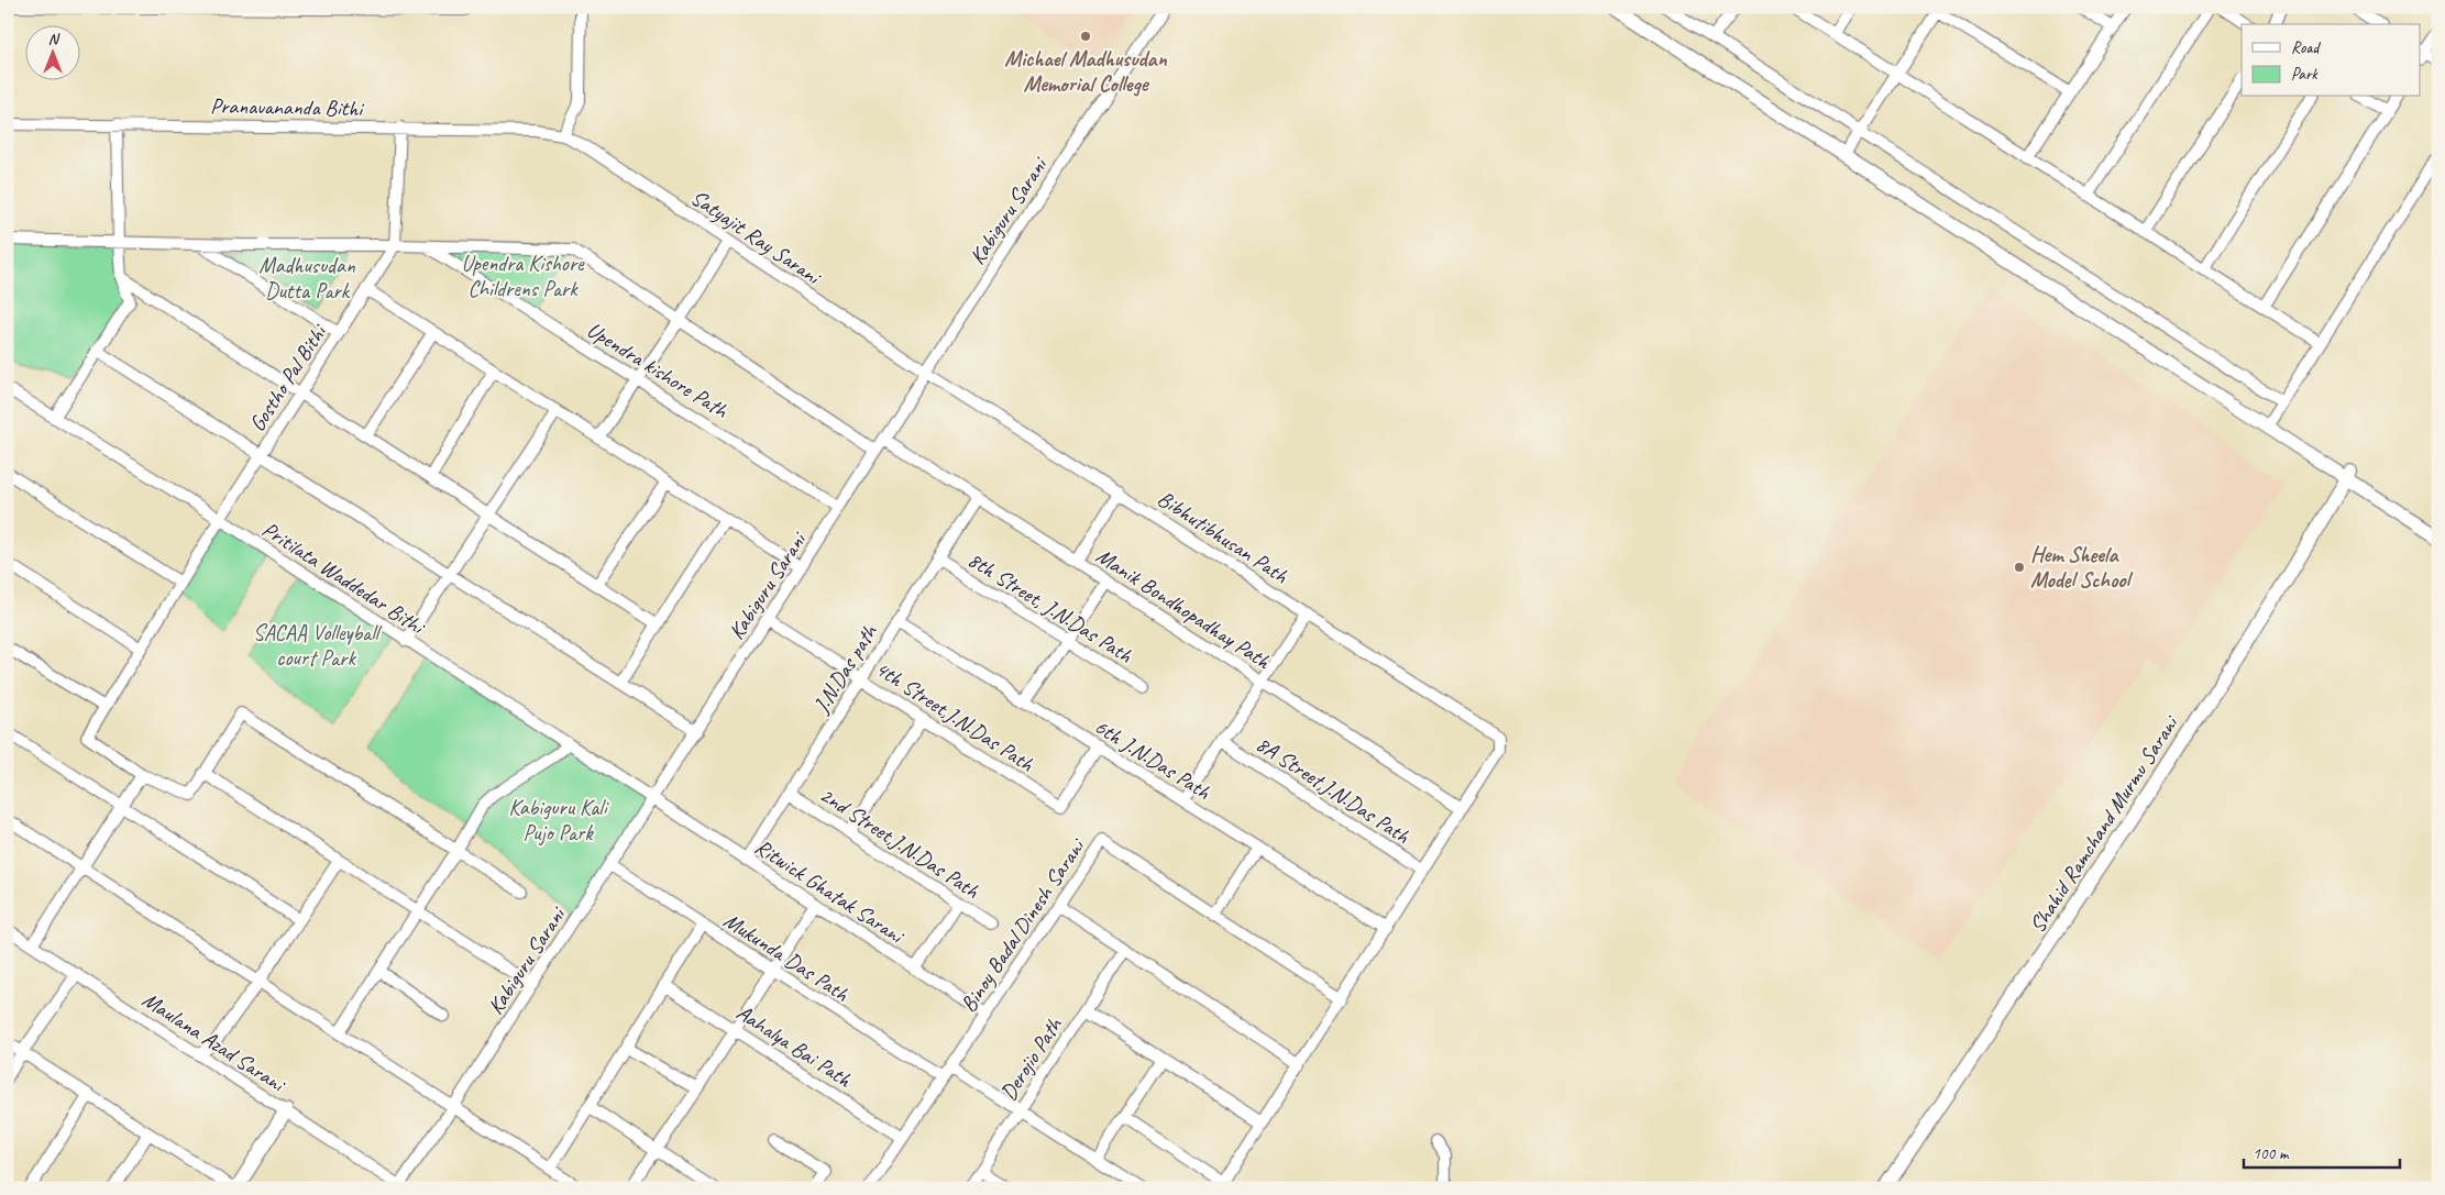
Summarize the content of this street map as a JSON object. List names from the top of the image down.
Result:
{
  "streets": {
    "street": [
      "Pranavananda Bithi",
      "Kabiguru Sarani",
      "Satyajit Ray Sarani",
      "Upendra kishore Path",
      "Gostho Pal Bithi",
      "Bibhutibhusan Path",
      "Pritilata Waddedar Bithi",
      "8th Street, J.N.Das Path",
      "Manik Bondhopadhay Path",
      "J.N.Das path",
      "4th Street,J.N.Das Path",
      "6th J.N.Das Path",
      "8A Street,J.N.Das Path",
      "Shahid Ramchand Murmu Sarani",
      "2nd Street,J.N.Das Path",
      "Ritwick Ghatak Sarani",
      "Binoy Badal Dinesh Sarani",
      "Mukunda Das Path",
      "Maulana Azad Sarani",
      "Aahalya Bai Path",
      "Derojio Path"
    ]
  },
  "crossings": [
    ["Pranavananda Bithi", "Satyajit Ray Sarani"],
    ["Pranavananda Bithi", "Gostho Pal Bithi"],
    ["Kabiguru Sarani", "Satyajit Ray Sarani"],
    ["Kabiguru Sarani", "Upendra kishore Path"],
    ["Kabiguru Sarani", "Bibhutibhusan Path"],
    ["Kabiguru Sarani", "Pritilata Waddedar Bithi"],
    ["Kabiguru Sarani", "Manik Bondhopadhay Path"],
    ["Kabiguru Sarani", "4th Street,J.N.Das Path"],
    ["Kabiguru Sarani", "Ritwick Ghatak Sarani"],
    ["Kabiguru Sarani", "Mukunda Das Path"],
    ["Kabiguru Sarani", "Maulana Azad Sarani"],
    ["Satyajit Ray Sarani", "Bibhutibhusan Path"],
    ["Gostho Pal Bithi", "Pritilata Waddedar Bithi"],
    ["Bibhutibhusan Path", "Manik Bondhopadhay Path"],
    ["Pritilata Waddedar Bithi", "Ritwick Ghatak Sarani"],
    ["8th Street, J.N.Das Path", "J.N.Das path"],
    ["Manik Bondhopadhay Path", "J.N.Das path"],
    ["J.N.Das path", "4th Street,J.N.Das Path"],
    ["J.N.Das path", "6th J.N.Das Path"],
    ["J.N.Das path", "2nd Street,J.N.Das Path"],
    ["J.N.Das path", "Ritwick Ghatak Sarani"],
    ["4th Street,J.N.Das Path", "6th J.N.Das Path"],
    ["Ritwick Ghatak Sarani", "Binoy Badal Dinesh Sarani"],
    ["Binoy Badal Dinesh Sarani", "Mukunda Das Path"],
    ["Binoy Badal Dinesh Sarani", "Aahalya Bai Path"]
  ],
  "parks": [
    "Upendra Kishore Childrens Park",
    "Madhusudan Dutta Park",
    "SACAA Volleyball court Park",
    "Kabiguru Kali Pujo Park"
  ],
  "places": ["Michael Madhusudan Memorial College", "Hem Sheela Model School"],
  "legend": ["Road", "Park"],
  "scale_bar": "100 m",
  "north": "top"
}
